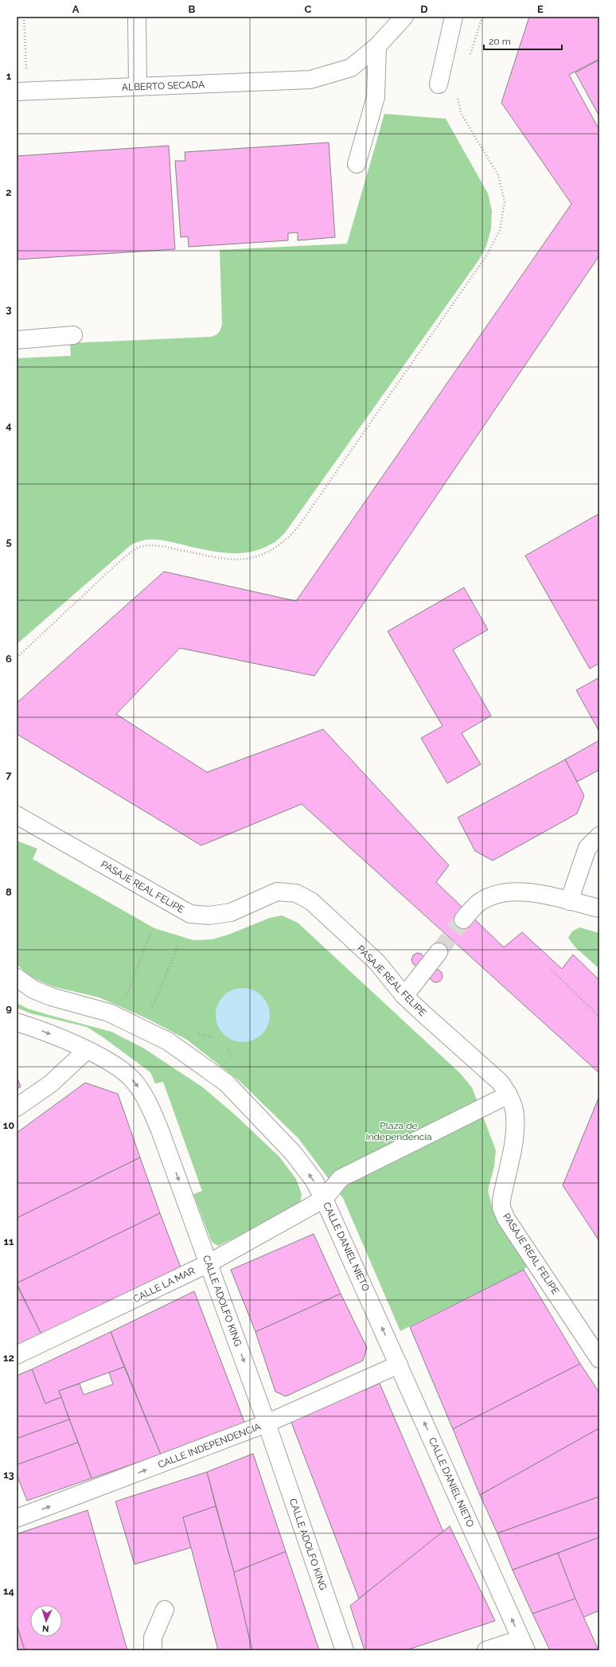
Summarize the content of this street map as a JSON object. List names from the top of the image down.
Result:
{
  "streets": {
    "street": [
      "ALBERTO SECADA",
      "PASAJE REAL FELIPE",
      "CALLE DANIEL NIETO",
      "CALLE LA MAR",
      "CALLE ADOLFO KING",
      "CALLE INDEPENDENCIA"
    ]
  },
  "crossings": [
    ["CALLE DANIEL NIETO", "CALLE LA MAR"],
    ["CALLE DANIEL NIETO", "CALLE INDEPENDENCIA"],
    ["CALLE LA MAR", "CALLE ADOLFO KING"],
    ["CALLE ADOLFO KING", "CALLE INDEPENDENCIA"]
  ],
  "one_way": ["CALLE DANIEL NIETO", "CALLE ADOLFO KING", "CALLE INDEPENDENCIA"],
  "parks": ["Plaza de Independencia"],
  "scale_bar": "20 m",
  "north": "bottom",
  "grid": {
    "columns": [
      "A",
      "B",
      "C",
      "D",
      "E"
    ],
    "rows": [
      "1",
      "2",
      "3",
      "4",
      "5",
      "6",
      "7",
      "8",
      "9",
      "10",
      "11",
      "12",
      "13",
      "14"
    ]
  }
}
